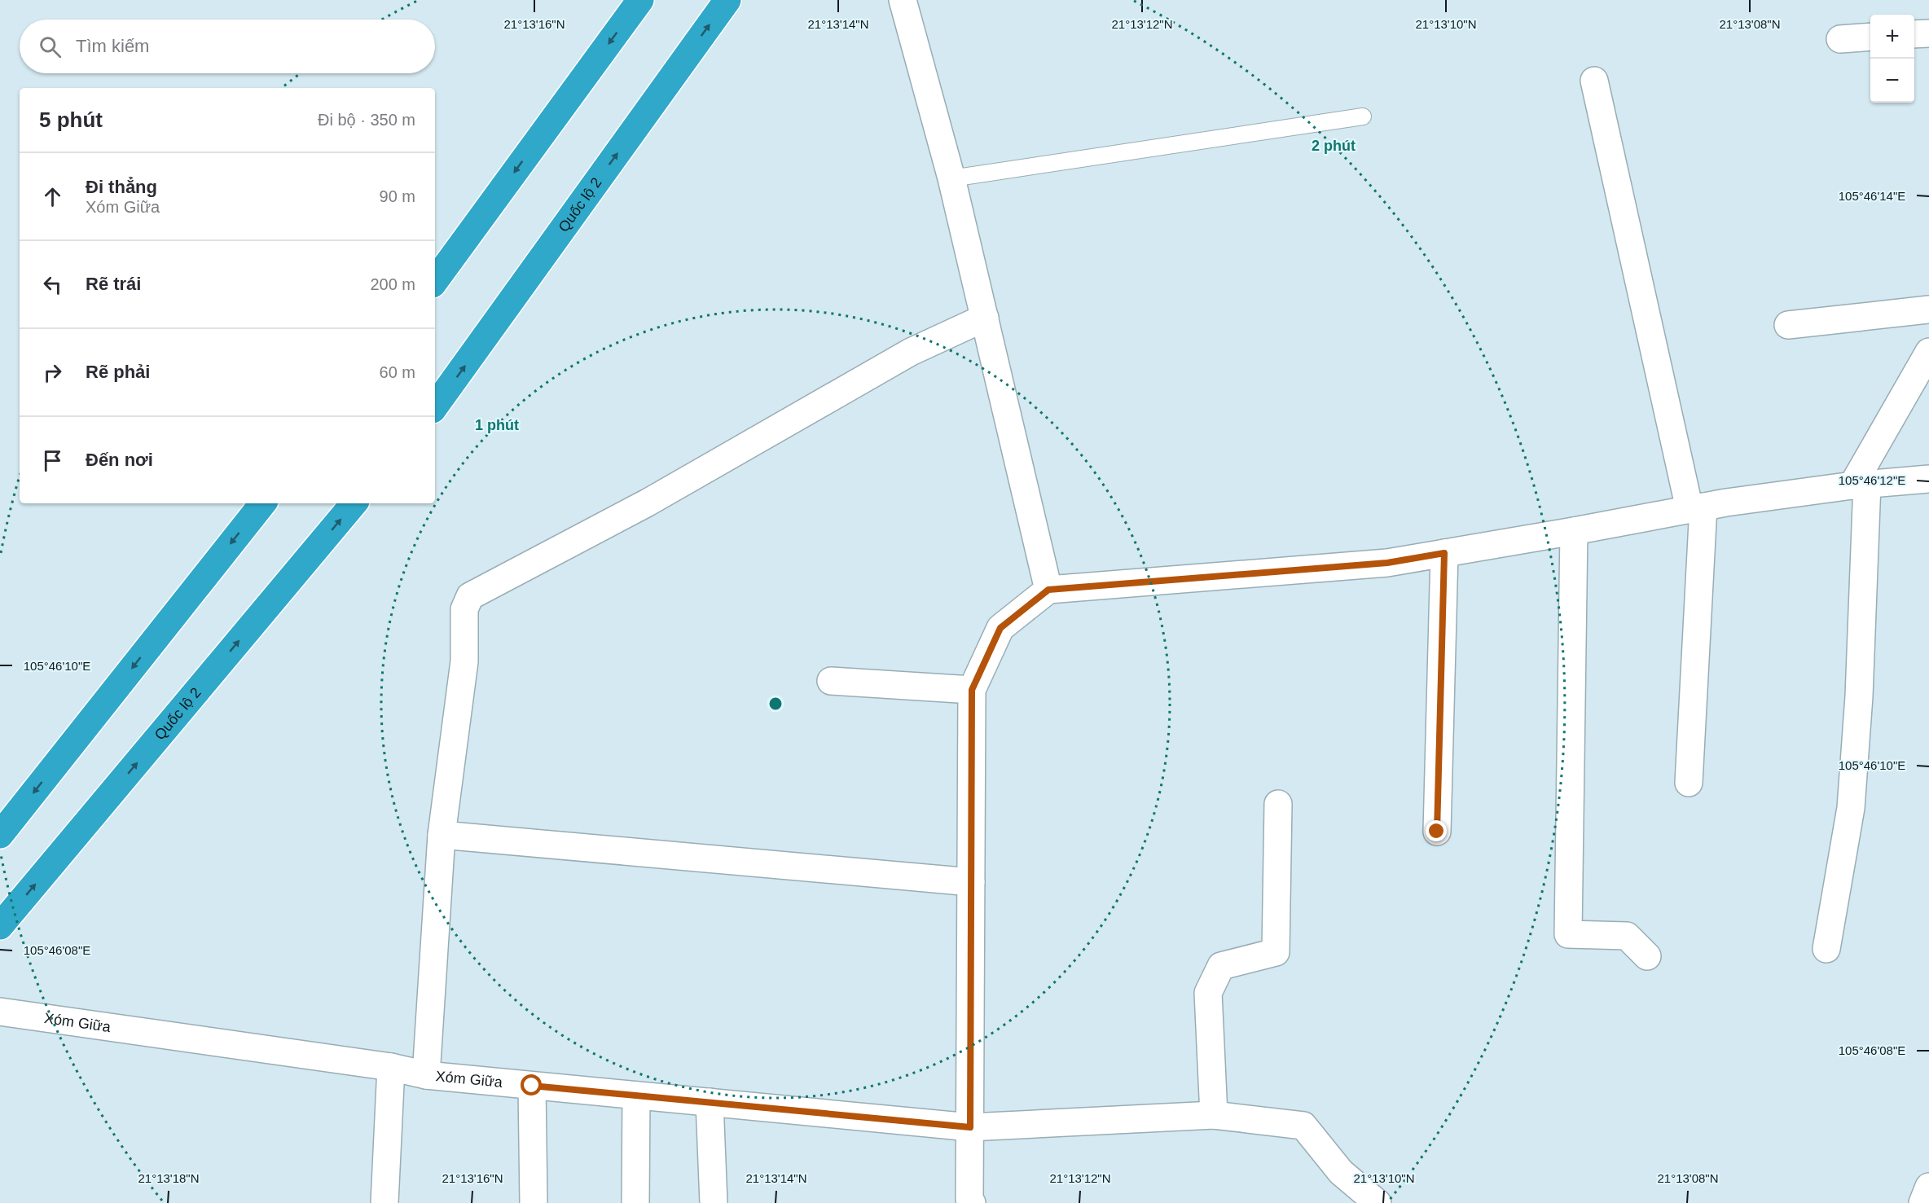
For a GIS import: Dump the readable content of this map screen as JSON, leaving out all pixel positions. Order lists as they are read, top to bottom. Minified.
{"streets":{"highway":["Quốc lộ 2"],"street":["Xóm Giữa"]},"page":{"map_buttons":["+","−"],"search":"Tìm kiếm","heading":["5 phút","Đi bộ · 350 m"],"list":[["Đi thẳng","Xóm Giữa","90 m"],["Rẽ trái","200 m"],["Rẽ phải","60 m"],"Đến nơi"]},"coordinates":["21°13'16\"N","21°13'14\"N","21°13'12\"N","21°13'10\"N","21°13'08\"N","105°46'14\"E","105°46'12\"E","105°46'10\"E","105°46'08\"E","21°13'18\"N"],"rings":["2 phút","1 phút"]}
